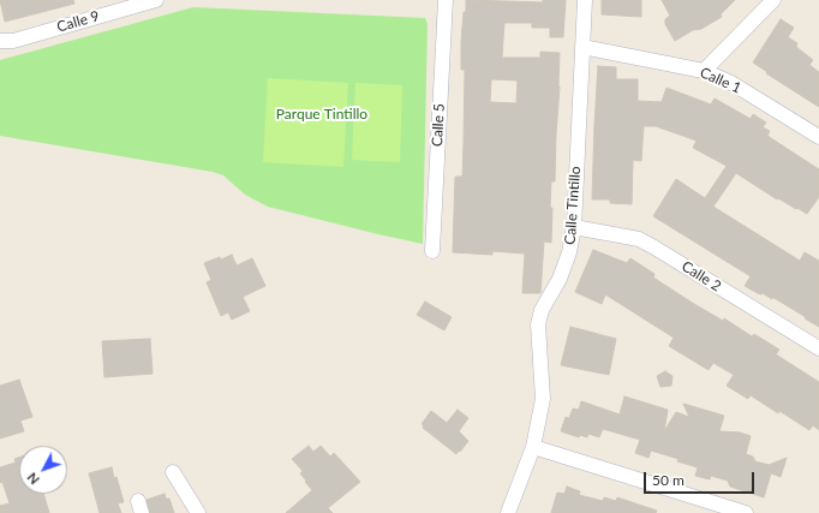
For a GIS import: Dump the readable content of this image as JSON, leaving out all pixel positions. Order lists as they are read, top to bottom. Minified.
{"streets":{"street":["Calle 9","Calle 1","Calle 5","Calle Tintillo","Calle 2"]},"crossings":[["Calle 1","Calle Tintillo"],["Calle Tintillo","Calle 2"]],"parks":["Parque Tintillo"],"scale_bar":"50 m","north":"bottom left"}
